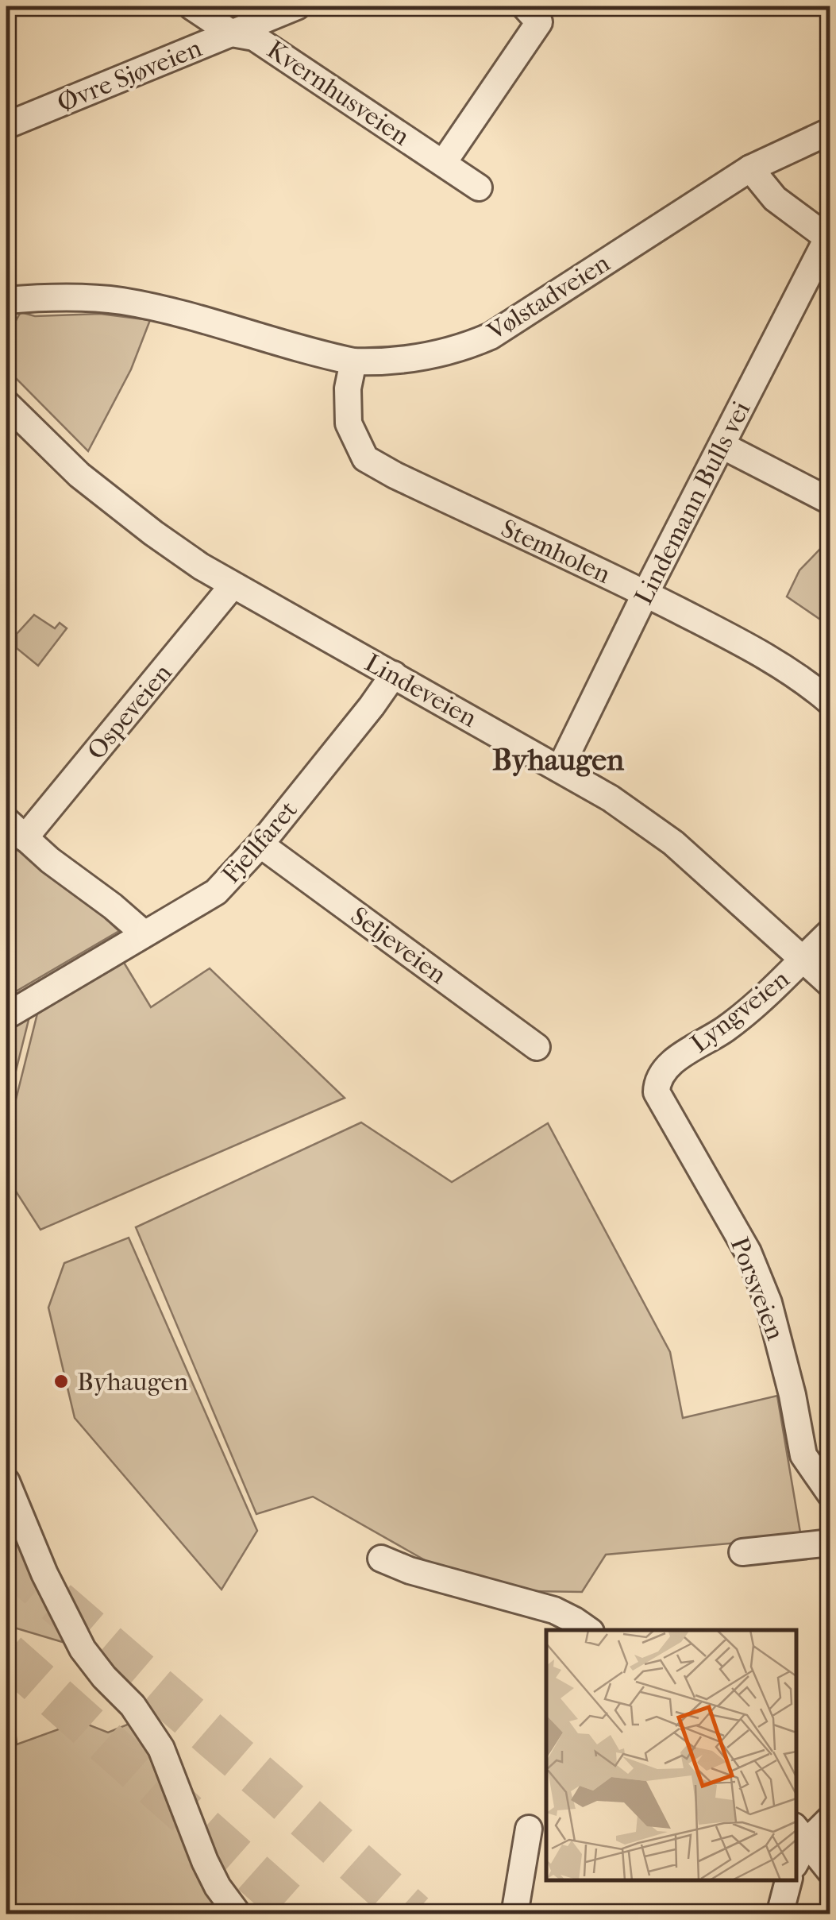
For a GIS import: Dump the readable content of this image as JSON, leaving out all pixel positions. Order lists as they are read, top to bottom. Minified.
{"streets":{"street":["Øvre Sjøveien","Kvernhusveien","Vølstadveien","Lindemann Bulls vei","Stemholen","Lindeveien","Ospeveien","Fjellfaret","Seljeveien","Lyngveien","Porsveien"]},"crossings":[["Øvre Sjøveien","Kvernhusveien"],["Vølstadveien","Stemholen"],["Lindemann Bulls vei","Stemholen"],["Lindemann Bulls vei","Lindeveien"],["Lindeveien","Ospeveien"],["Lindeveien","Fjellfaret"],["Lindeveien","Lyngveien"],["Fjellfaret","Seljeveien"],["Lyngveien","Porsveien"]],"districts":["Byhaugen"],"places":["Byhaugen"]}
